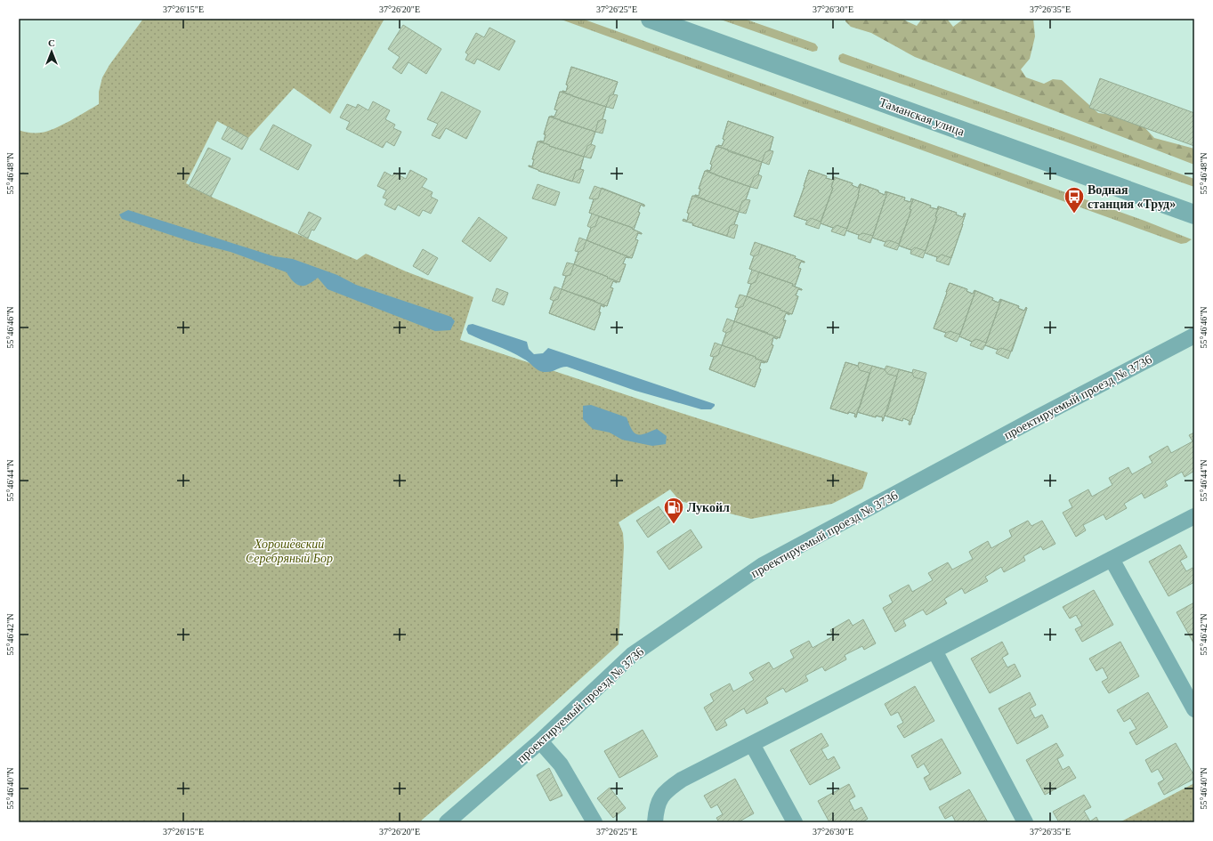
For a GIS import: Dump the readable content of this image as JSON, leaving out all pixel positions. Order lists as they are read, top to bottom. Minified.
{"streets":{"street":["Таманская улица","проектируемый проезд № 3736"]},"parks":["Хорошёвский Серебряный Бор"],"places":{"bus stop":["Водная станция «Труд»"],"fuel station":["Лукойл"]},"north":"top","coordinates":["37°26'15\"E","37°26'20\"E","37°26'25\"E","37°26'30\"E","37°26'35\"E","55°46'48\"N","55°46'46\"N","55°46'44\"N","55°46'42\"N","55°46'40\"N"]}
